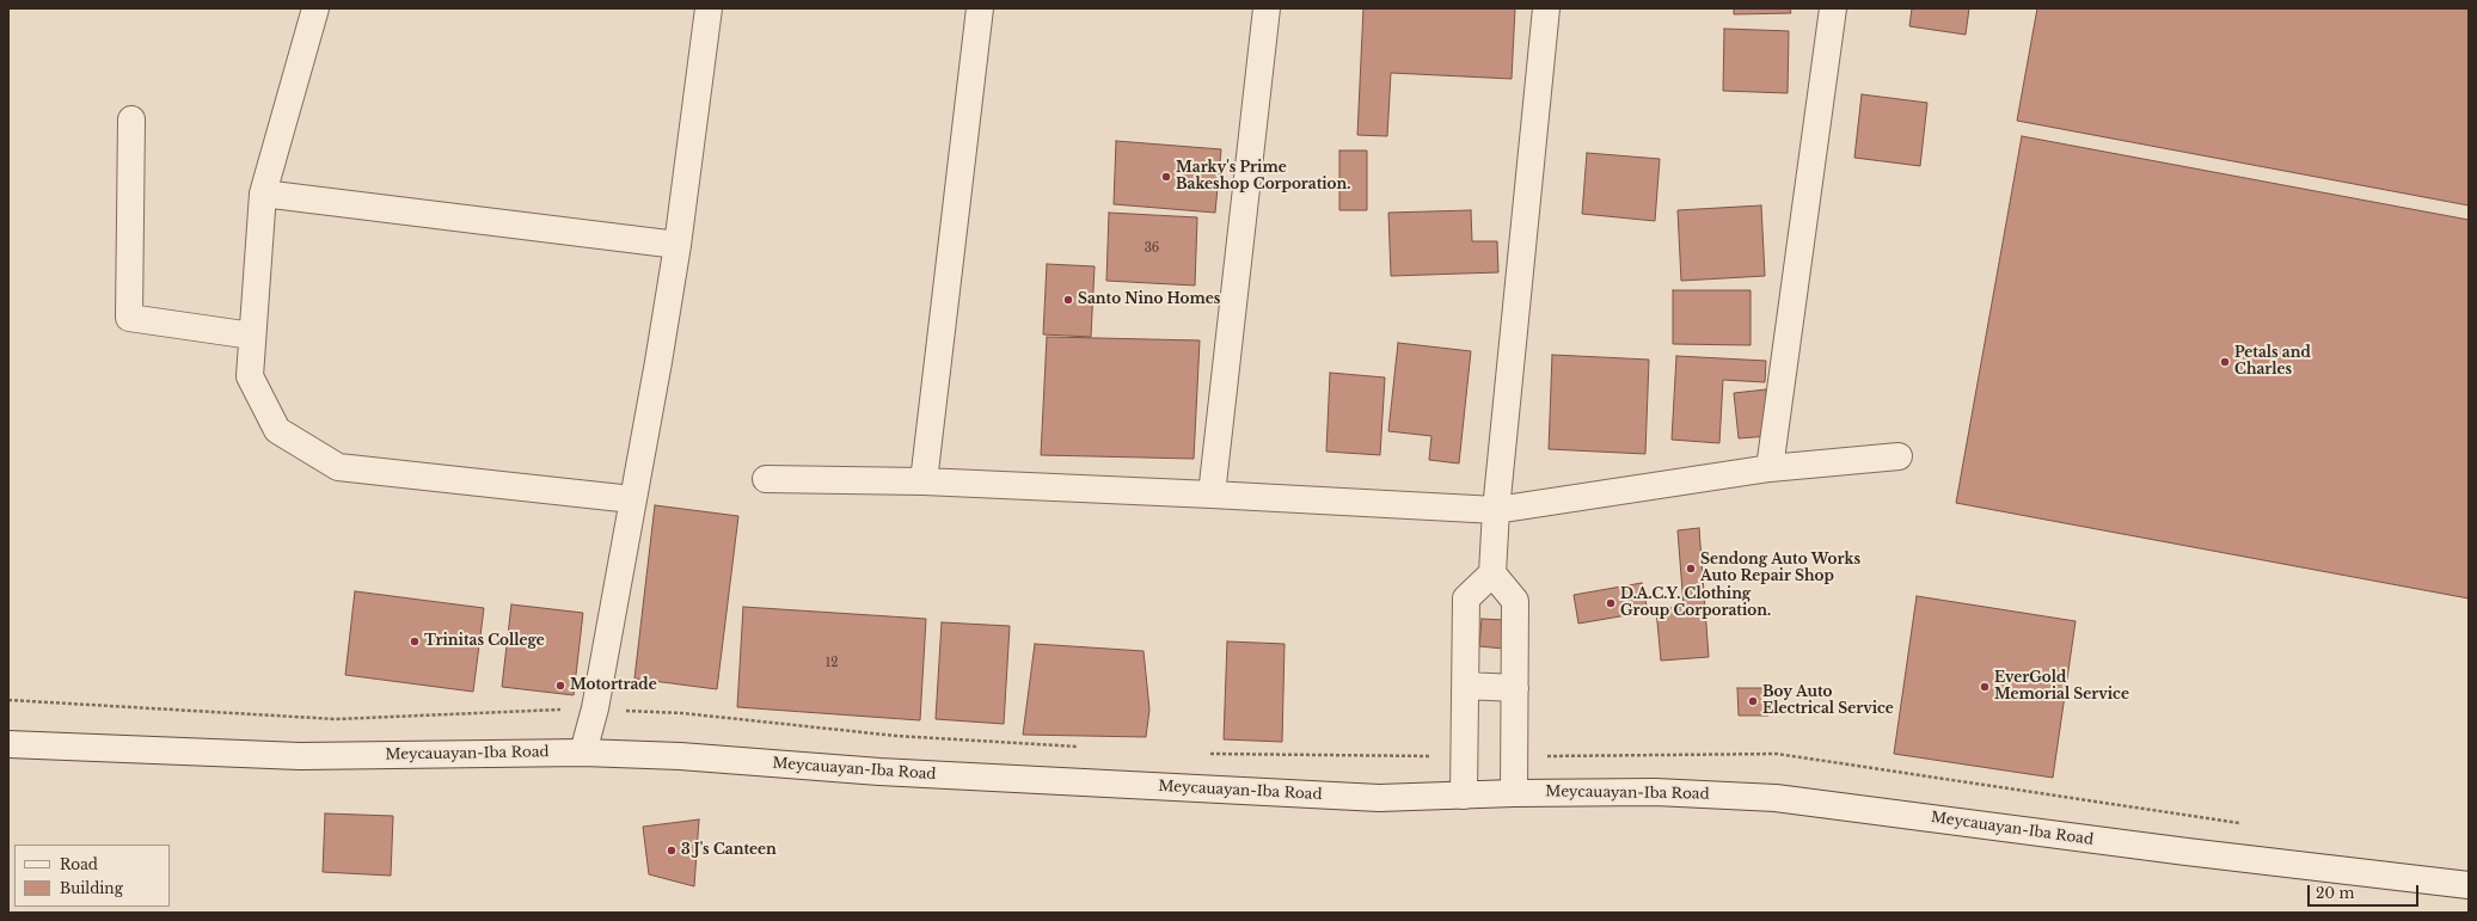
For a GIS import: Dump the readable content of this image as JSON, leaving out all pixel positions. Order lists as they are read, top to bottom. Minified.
{"streets":{"street":["Meycauayan-Iba Road"]},"places":["Marky's Prime Bakeshop Corporation.","Santo Nino Homes","Petals and Charles","Sendong Auto Works Auto Repair Shop","D.A.C.Y. Clothing Group Corporation.","Trinitas College","Motortrade","EverGold Memorial Service","Boy Auto Electrical Service","3 J's Canteen"],"house_numbers":["36","12"],"legend":["Road","Building"],"scale_bar":"20 m"}
